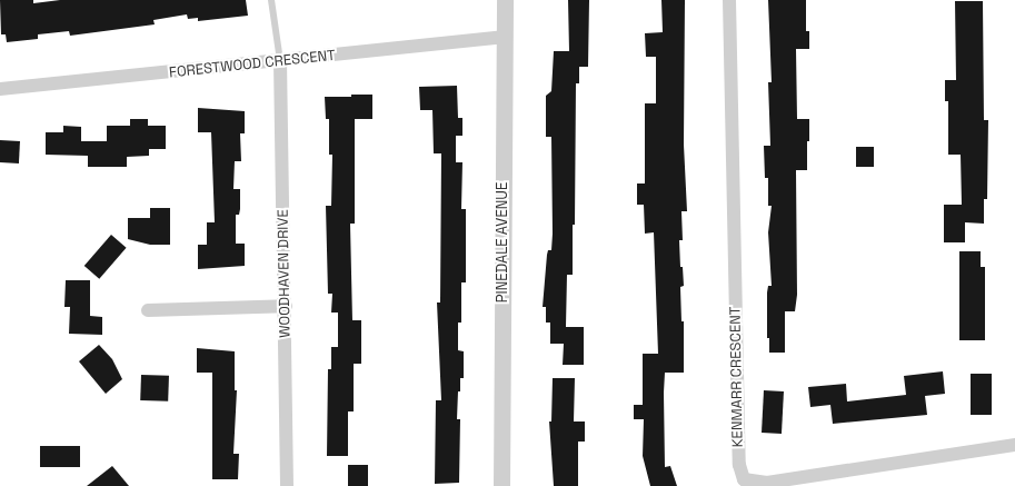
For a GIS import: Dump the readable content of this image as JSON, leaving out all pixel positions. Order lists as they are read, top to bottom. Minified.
{"streets":{"street":["FORESTWOOD CRESCENT","PINEDALE AVENUE","WOODHAVEN DRIVE","KENMARR CRESCENT"]},"crossings":[["FORESTWOOD CRESCENT","PINEDALE AVENUE"],["FORESTWOOD CRESCENT","WOODHAVEN DRIVE"]]}
